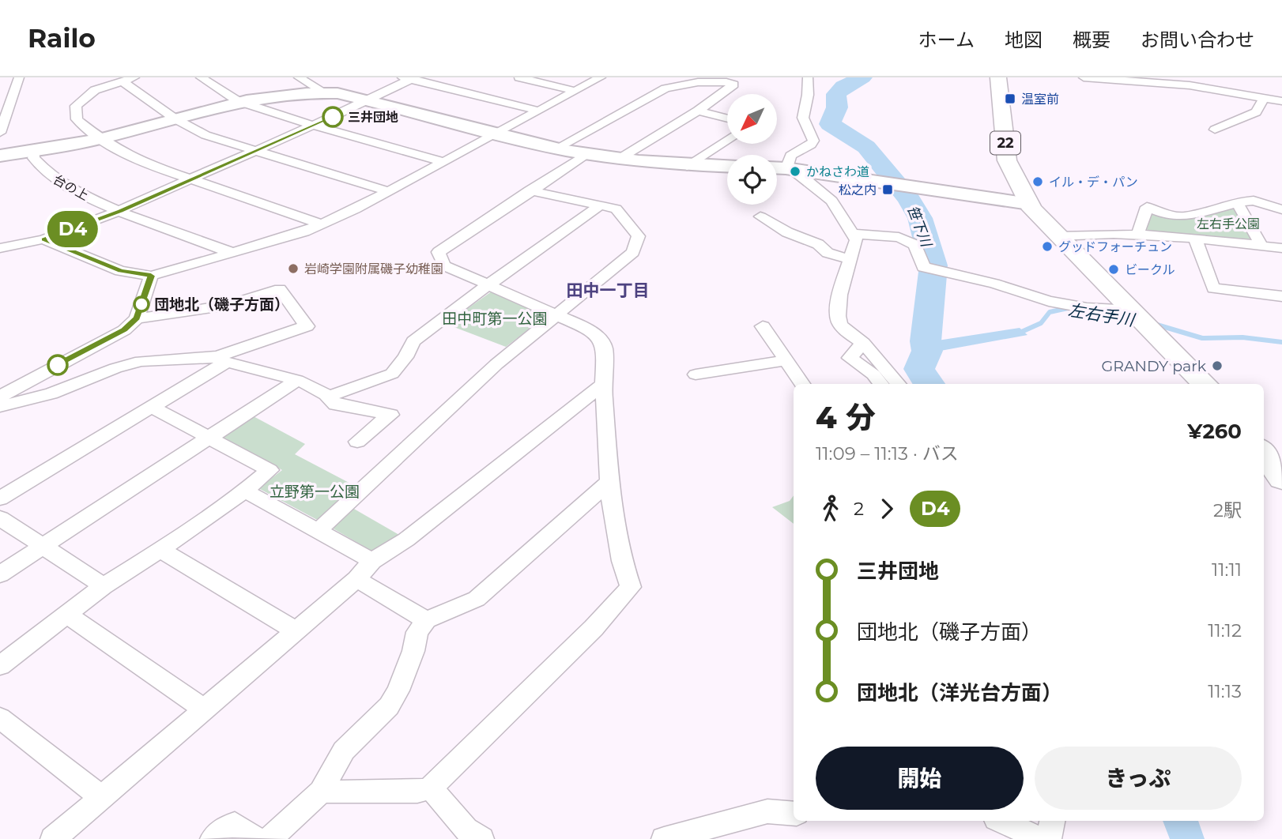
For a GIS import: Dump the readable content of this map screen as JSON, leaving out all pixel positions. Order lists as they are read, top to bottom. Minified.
{"streets":{"main road":["22"],"street":["台の上"]},"districts":["田中一丁目"],"water":["笹下川","左右手川"],"parks":["左右手公園","田中町第一公園","立野第一公園"],"places":{"transit":["温室前","松之内"],"other":["三井団地","かねさわ道","イル・デ・パン","グッドフォーチュン","岩崎学園附属磯子幼稚園","ビークル","団地北（磯子方面）","GRANDY park"]},"lines":["bus line D4"],"north":"bottom left","page":{"header":"Railo","nav":["ホーム","地図","概要","お問い合わせ"],"on_map":"D4","heading":["4 分","11:09 – 11:13 · バス","¥260"],"legs":["2","D4","2駅"],"list":[{"name":"三井団地","value":"11:11"},{"name":"団地北（磯子方面）","value":"11:12"},{"name":"団地北（洋光台方面）","value":"11:13"}],"buttons":["開始","きっぷ"]}}
